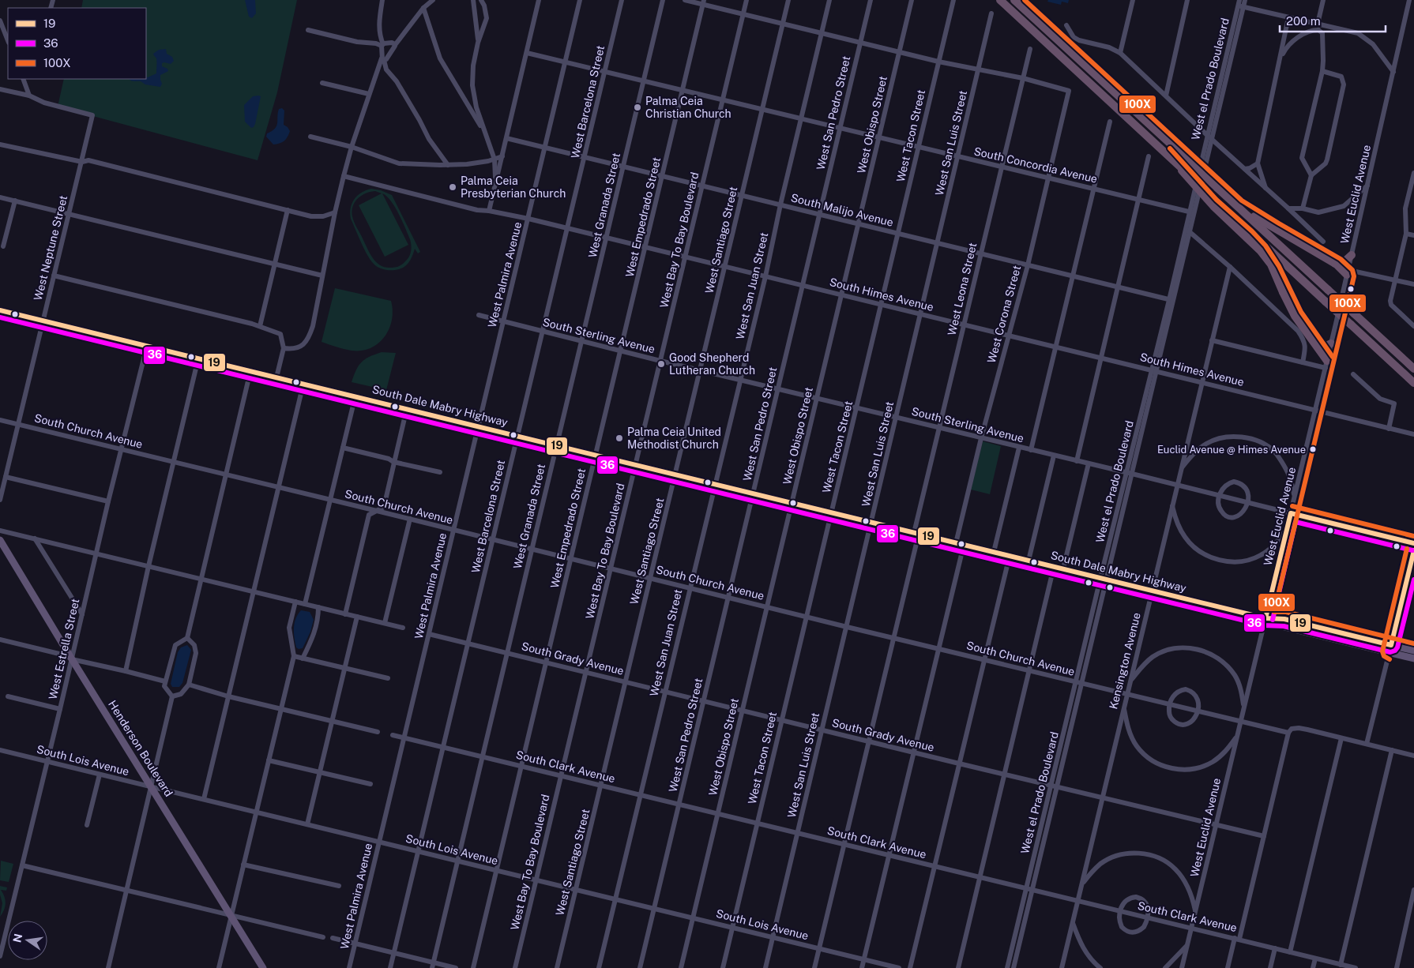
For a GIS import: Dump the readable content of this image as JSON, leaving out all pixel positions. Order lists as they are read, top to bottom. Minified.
{"streets":{"main road":["South Dale Mabry Highway","Henderson Boulevard"],"street":["West el Prado Boulevard","West Barcelona Street","West San Pedro Street","West Obispo Street","West Tacon Street","West San Luis Street","South Concordia Avenue","West Euclid Avenue","West Granada Street","South Malijo Avenue","West Empedrado Street","West Bay To Bay Boulevard","West Santiago Street","West Neptune Street","West Palmira Avenue","West San Juan Street","West Leona Street","South Himes Avenue","West Corona Street","South Sterling Avenue","South Church Avenue","West Estrella Street","South Grady Avenue","Kensington Avenue","South Lois Avenue","South Clark Avenue"]},"crossings":[["West el Prado Boulevard","South Concordia Avenue"],["West el Prado Boulevard","South Malijo Avenue"],["West el Prado Boulevard","South Himes Avenue"],["West el Prado Boulevard","South Sterling Avenue"],["West el Prado Boulevard","South Dale Mabry Highway"],["West el Prado Boulevard","South Church Avenue"],["West el Prado Boulevard","South Grady Avenue"],["West el Prado Boulevard","South Clark Avenue"],["West Barcelona Street","South Concordia Avenue"],["West Barcelona Street","South Malijo Avenue"],["West Barcelona Street","South Himes Avenue"],["West Barcelona Street","South Sterling Avenue"],["West Barcelona Street","South Dale Mabry Highway"],["West Barcelona Street","South Church Avenue"],["West Barcelona Street","South Grady Avenue"],["West Barcelona Street","South Lois Avenue"],["West Barcelona Street","South Clark Avenue"],["West San Pedro Street","South Concordia Avenue"],["West San Pedro Street","South Malijo Avenue"],["West San Pedro Street","South Himes Avenue"],["West San Pedro Street","South Sterling Avenue"],["West San Pedro Street","South Dale Mabry Highway"],["West San Pedro Street","South Church Avenue"],["West San Pedro Street","South Grady Avenue"],["West San Pedro Street","South Lois Avenue"],["West San Pedro Street","South Clark Avenue"],["West Obispo Street","South Concordia Avenue"],["West Obispo Street","South Malijo Avenue"],["West Obispo Street","South Himes Avenue"],["West Obispo Street","South Sterling Avenue"],["West Obispo Street","South Dale Mabry Highway"],["West Obispo Street","South Church Avenue"],["West Obispo Street","South Grady Avenue"],["West Obispo Street","South Lois Avenue"],["West Obispo Street","South Clark Avenue"],["West Tacon Street","South Concordia Avenue"],["West Tacon Street","South Malijo Avenue"],["West Tacon Street","South Himes Avenue"],["West Tacon Street","South Sterling Avenue"],["West Tacon Street","South Dale Mabry Highway"],["West Tacon Street","South Church Avenue"],["West Tacon Street","South Grady Avenue"],["West Tacon Street","South Lois Avenue"],["West Tacon Street","South Clark Avenue"],["West San Luis Street","South Concordia Avenue"],["West San Luis Street","South Malijo Avenue"],["West San Luis Street","South Himes Avenue"],["West San Luis Street","South Sterling Avenue"],["West San Luis Street","South Dale Mabry Highway"],["West San Luis Street","South Church Avenue"],["West San Luis Street","South Grady Avenue"],["West San Luis Street","South Lois Avenue"],["West San Luis Street","South Clark Avenue"],["South Concordia Avenue","West Granada Street"],["South Concordia Avenue","West Empedrado Street"],["South Concordia Avenue","West Bay To Bay Boulevard"],["South Concordia Avenue","West Santiago Street"],["South Concordia Avenue","West Palmira Avenue"],["South Concordia Avenue","West San Juan Street"],["South Concordia Avenue","West Leona Street"],["South Concordia Avenue","West Corona Street"],["West Euclid Avenue","South Himes Avenue"],["West Euclid Avenue","South Sterling Avenue"],["West Euclid Avenue","South Dale Mabry Highway"],["West Euclid Avenue","South Church Avenue"],["West Euclid Avenue","South Grady Avenue"],["West Euclid Avenue","South Clark Avenue"],["West Granada Street","South Malijo Avenue"],["West Granada Street","South Himes Avenue"],["West Granada Street","South Sterling Avenue"],["West Granada Street","South Dale Mabry Highway"],["West Granada Street","South Church Avenue"],["West Granada Street","South Grady Avenue"],["West Granada Street","South Lois Avenue"],["West Granada Street","South Clark Avenue"],["South Malijo Avenue","West Empedrado Street"],["South Malijo Avenue","West Bay To Bay Boulevard"],["South Malijo Avenue","West Santiago Street"],["South Malijo Avenue","West Palmira Avenue"],["South Malijo Avenue","West San Juan Street"],["South Malijo Avenue","West Leona Street"],["South Malijo Avenue","West Corona Street"],["West Empedrado Street","South Himes Avenue"],["West Empedrado Street","South Sterling Avenue"],["West Empedrado Street","South Dale Mabry Highway"],["West Empedrado Street","South Church Avenue"],["West Empedrado Street","South Grady Avenue"],["West Empedrado Street","South Lois Avenue"],["West Empedrado Street","South Clark Avenue"],["West Bay To Bay Boulevard","South Himes Avenue"],["West Bay To Bay Boulevard","South Sterling Avenue"],["West Bay To Bay Boulevard","South Dale Mabry Highway"],["West Bay To Bay Boulevard","South Church Avenue"],["West Bay To Bay Boulevard","South Grady Avenue"],["West Bay To Bay Boulevard","South Lois Avenue"],["West Bay To Bay Boulevard","South Clark Avenue"],["West Santiago Street","South Himes Avenue"],["West Santiago Street","South Sterling Avenue"],["West Santiago Street","South Dale Mabry Highway"],["West Santiago Street","South Church Avenue"],["West Santiago Street","South Grady Avenue"],["West Santiago Street","South Lois Avenue"],["West Santiago Street","South Clark Avenue"],["West Neptune Street","South Dale Mabry Highway"],["West Neptune Street","South Church Avenue"],["West Palmira Avenue","South Himes Avenue"],["West Palmira Avenue","South Sterling Avenue"],["West Palmira Avenue","South Dale Mabry Highway"],["West Palmira Avenue","South Church Avenue"],["West Palmira Avenue","South Grady Avenue"],["West Palmira Avenue","South Lois Avenue"],["West Palmira Avenue","South Clark Avenue"],["West San Juan Street","South Himes Avenue"],["West San Juan Street","South Sterling Avenue"],["West San Juan Street","South Dale Mabry Highway"],["West San Juan Street","South Church Avenue"],["West San Juan Street","South Grady Avenue"],["West San Juan Street","South Lois Avenue"],["West San Juan Street","South Clark Avenue"],["West Leona Street","South Himes Avenue"],["West Leona Street","West Corona Street"],["West Leona Street","South Sterling Avenue"],["West Leona Street","South Dale Mabry Highway"],["West Leona Street","South Church Avenue"],["West Leona Street","South Grady Avenue"],["West Leona Street","South Lois Avenue"],["West Leona Street","South Clark Avenue"],["South Himes Avenue","West Corona Street"],["South Himes Avenue","Kensington Avenue"],["West Corona Street","South Sterling Avenue"],["West Corona Street","South Dale Mabry Highway"],["South Sterling Avenue","Kensington Avenue"],["South Dale Mabry Highway","West Estrella Street"],["South Dale Mabry Highway","Kensington Avenue"],["South Church Avenue","West Estrella Street"],["South Church Avenue","Kensington Avenue"],["West Estrella Street","Henderson Boulevard"],["West Estrella Street","South Lois Avenue"],["South Grady Avenue","Kensington Avenue"],["Kensington Avenue","South Clark Avenue"],["Henderson Boulevard","South Lois Avenue"]],"places":["Palma Ceia Christian Church","Palma Ceia Presbyterian Church","Good Shepherd Lutheran Church","Palma Ceia United Methodist Church","Euclid Avenue @ Himes Avenue"],"lines":["transit line 100X","transit line 19","transit line 36"],"legend":["19","36","100X"],"scale_bar":"200 m","north":"left"}
